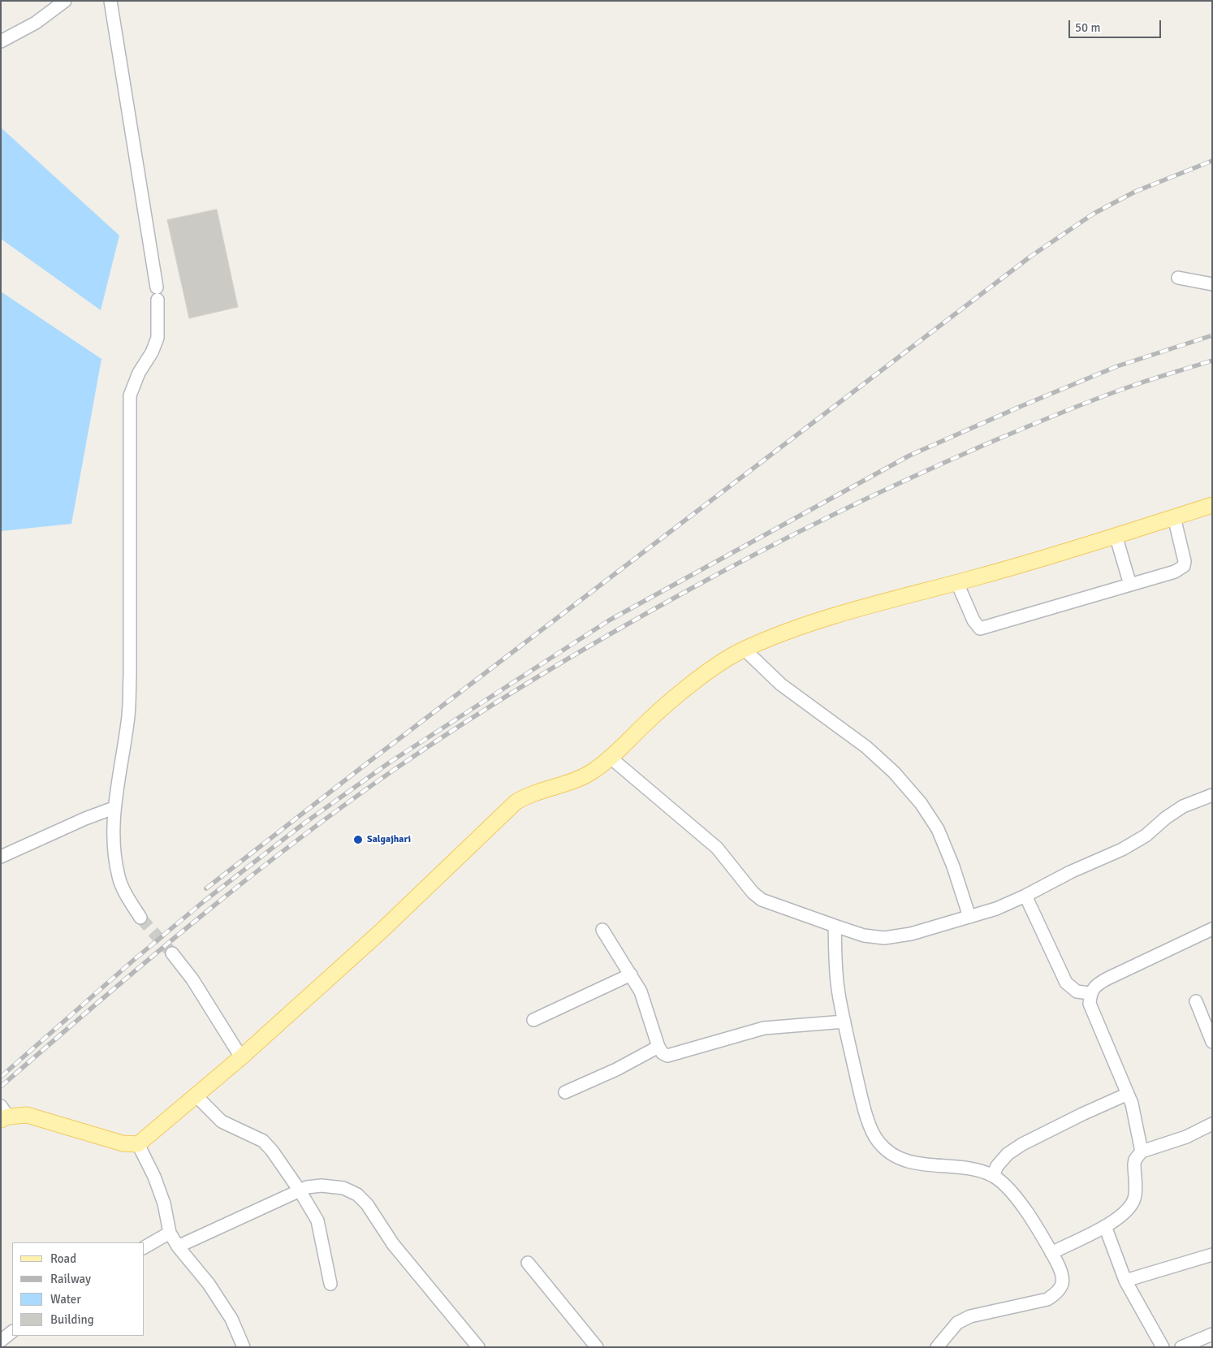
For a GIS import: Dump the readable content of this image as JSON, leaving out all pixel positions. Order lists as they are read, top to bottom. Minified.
{"places":["Salgajhari"],"legend":["Road","Railway","Water","Building"],"scale_bar":"50 m"}
